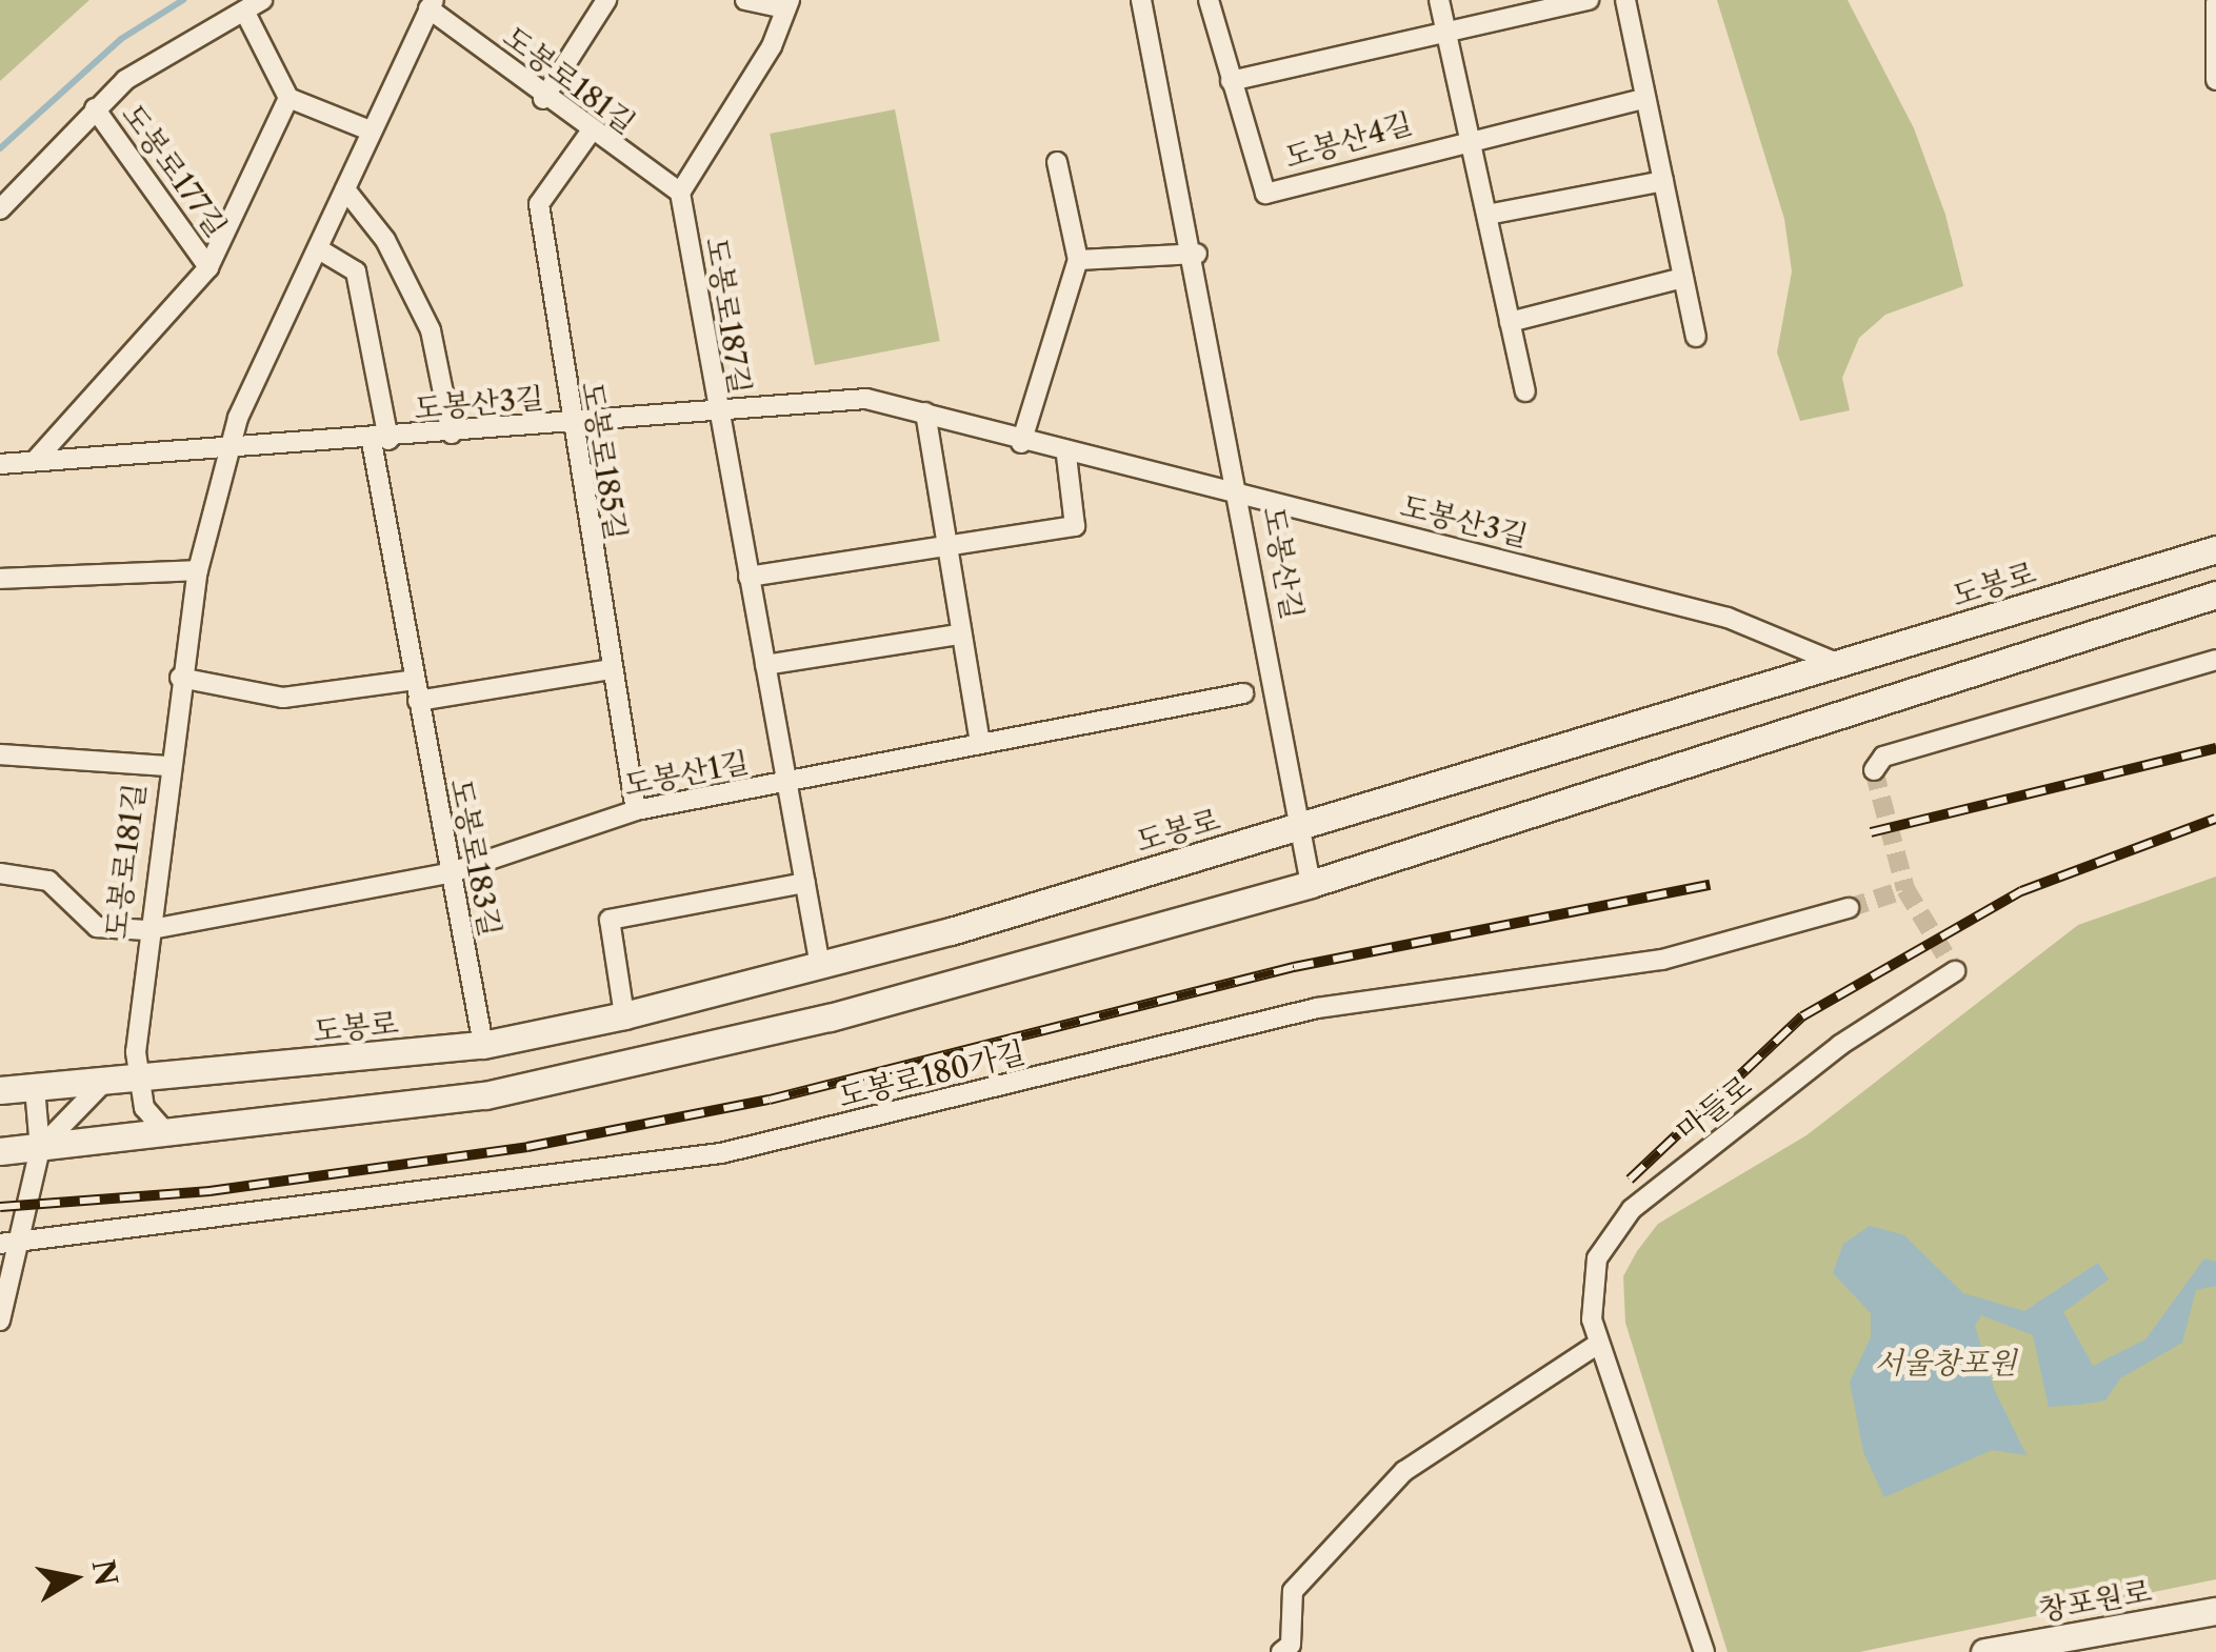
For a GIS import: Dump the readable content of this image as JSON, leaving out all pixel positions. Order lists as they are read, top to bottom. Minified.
{"streets":{"main road":["도봉로","창포원로"],"street":["도봉로181길","도봉산4길","도봉로177길","도봉로187길","도봉산3길","도봉로185길","도봉산길","도봉산1길","도봉로183길","도봉로180가길","마들로"]},"crossings":[["도봉로181길","도봉로187길"],["도봉로181길","도봉산3길"],["도봉로181길","도봉로185길"],["도봉로181길","도봉산1길"],["도봉로187길","도봉산3길"],["도봉로187길","도봉로"],["도봉로187길","도봉산1길"],["도봉산3길","도봉로185길"],["도봉산3길","도봉산길"],["도봉산3길","도봉로"],["도봉산3길","도봉로183길"],["도봉로185길","도봉산1길"],["도봉산길","도봉로"],["도봉로","도봉로183길"],["도봉산1길","도봉로183길"]],"parks":["서울창포원"],"north":"right"}
